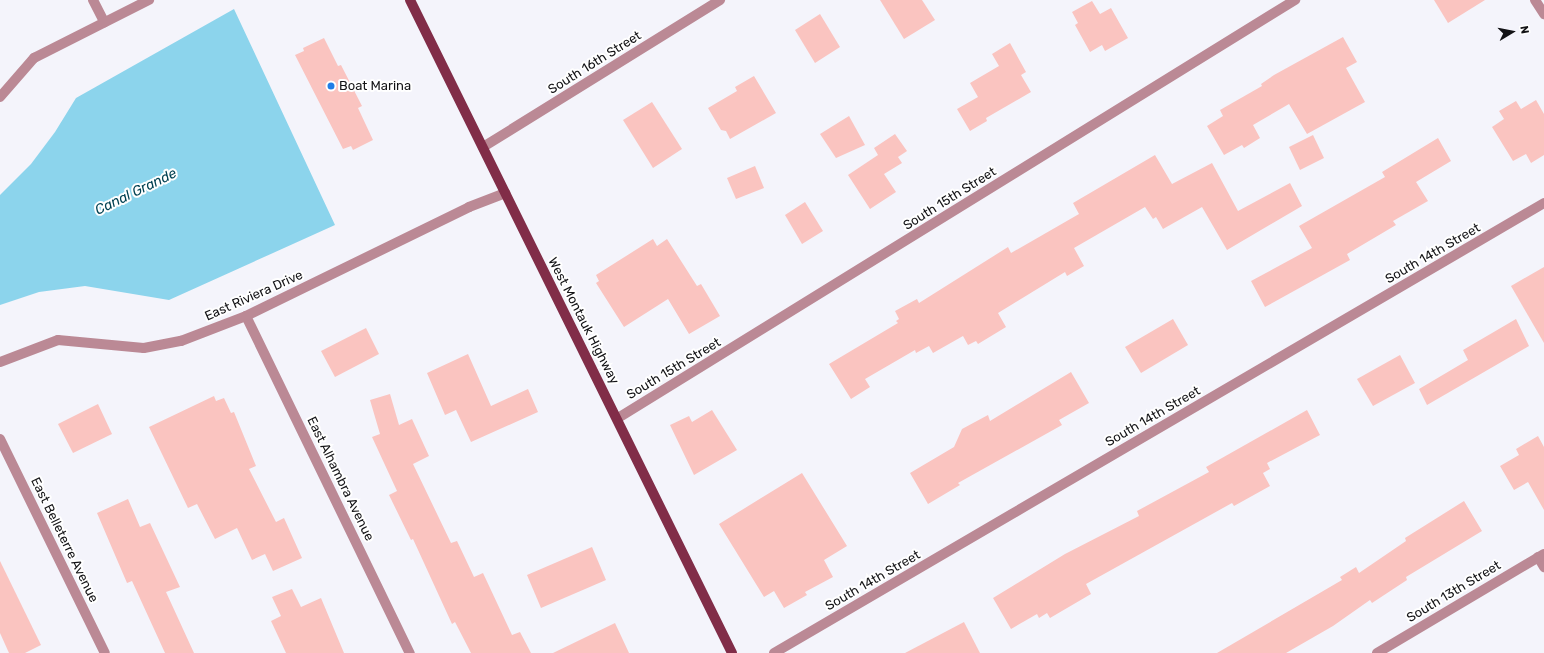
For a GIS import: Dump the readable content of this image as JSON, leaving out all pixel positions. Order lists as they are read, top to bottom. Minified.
{"streets":{"main road":["West Montauk Highway"],"street":["South 16th Street","South 15th Street","South 14th Street","East Riviera Drive","East Alhambra Avenue","East Belleterre Avenue","South 13th Street"]},"crossings":[["South 16th Street","West Montauk Highway"],["South 15th Street","West Montauk Highway"],["East Riviera Drive","West Montauk Highway"],["East Riviera Drive","East Alhambra Avenue"]],"water":["Canal Grande"],"places":["Boat Marina"],"north":"right"}
